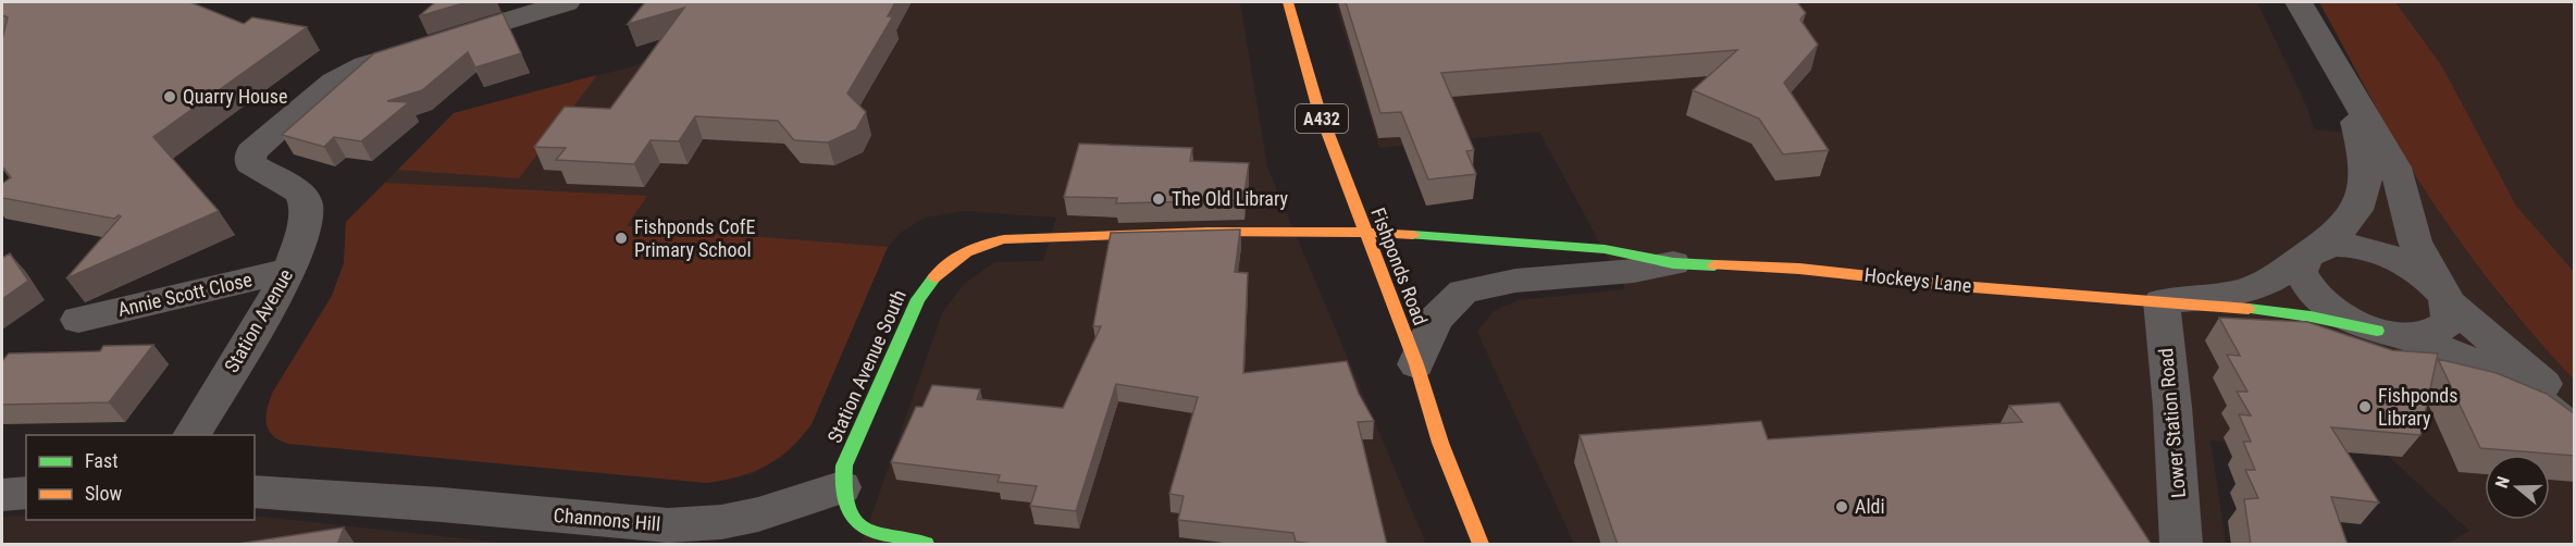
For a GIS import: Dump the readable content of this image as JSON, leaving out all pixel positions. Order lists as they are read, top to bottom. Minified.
{"streets":{"street":["A432","Fishponds Road","Hockeys Lane","Annie Scott Close","Station Avenue","Station Avenue South","Lower Station Road","Channons Hill"]},"crossings":[["Fishponds Road","Hockeys Lane"],["Fishponds Road","Station Avenue South"],["Hockeys Lane","Station Avenue South"],["Hockeys Lane","Lower Station Road"],["Annie Scott Close","Station Avenue"],["Station Avenue South","Channons Hill"]],"places":["Quarry House","The Old Library","Fishponds CofE Primary School","Fishponds Library","Aldi"],"legend":["Fast","Slow"],"north":"left"}
